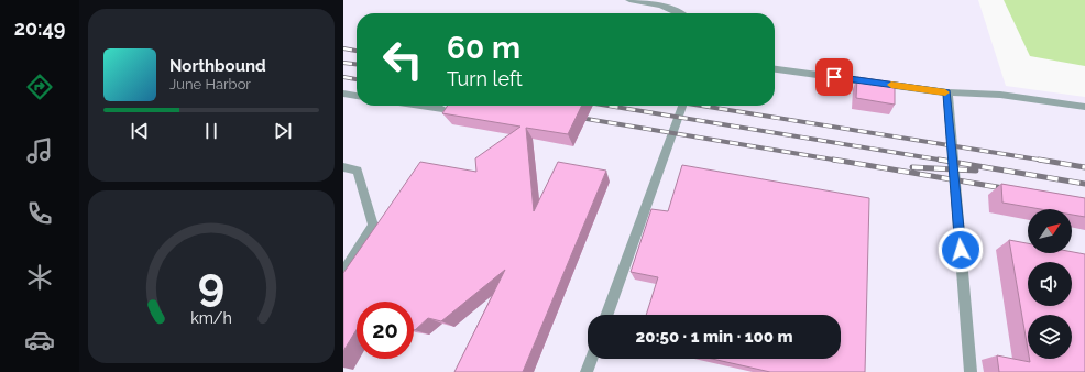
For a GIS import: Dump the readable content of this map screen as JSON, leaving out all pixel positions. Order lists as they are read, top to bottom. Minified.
{"north":"top right","page":{"tabs":"20:49","turn":["60 m","Turn left"],"song":["Northbound","June Harbor"],"limit":"20","trip":"20:50 · 1 min · 100 m","gauge":["9","km/h"]}}
